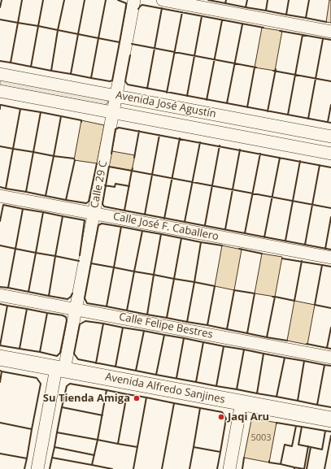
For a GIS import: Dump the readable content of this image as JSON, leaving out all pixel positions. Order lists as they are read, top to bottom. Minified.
{"streets":{"street":["Avenida José Agustín","Calle 29 C","Calle José F. Caballero","Calle Felipe Bestres","Avenida Alfredo Sanjines"]},"crossings":[["Avenida José Agustín","Calle 29 C"],["Calle 29 C","Calle José F. Caballero"],["Calle 29 C","Calle Felipe Bestres"],["Calle 29 C","Avenida Alfredo Sanjines"]],"places":["Su Tienda Amiga","Jaqi Aru"],"house_numbers":["5003"]}
